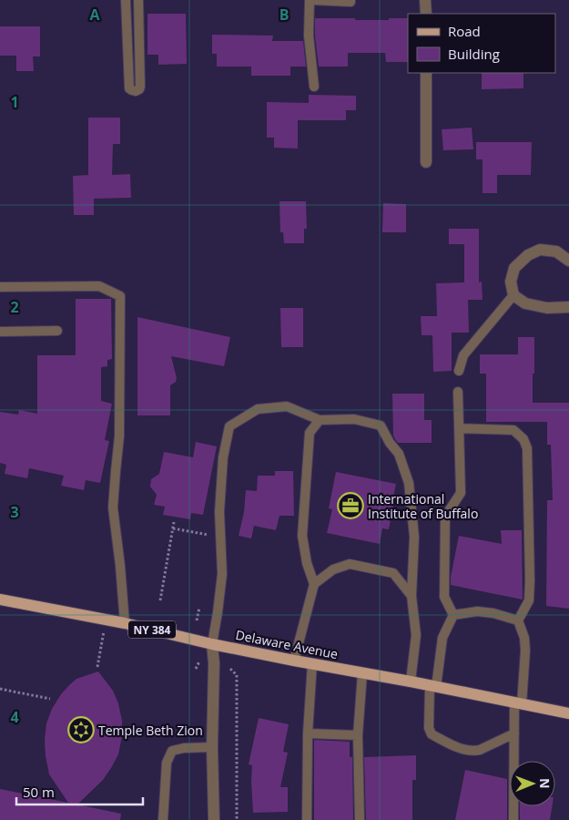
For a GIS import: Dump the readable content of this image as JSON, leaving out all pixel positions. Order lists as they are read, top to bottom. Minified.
{"streets":{"main road":["NY 384","Delaware Avenue"]},"places":{"office":["International Institute of Buffalo"],"synagogue":["Temple Beth Zion"]},"legend":["Road","Building"],"scale_bar":"50 m","north":"right","grid":{"columns":["A","B"],"rows":["1","2","3","4"]}}
